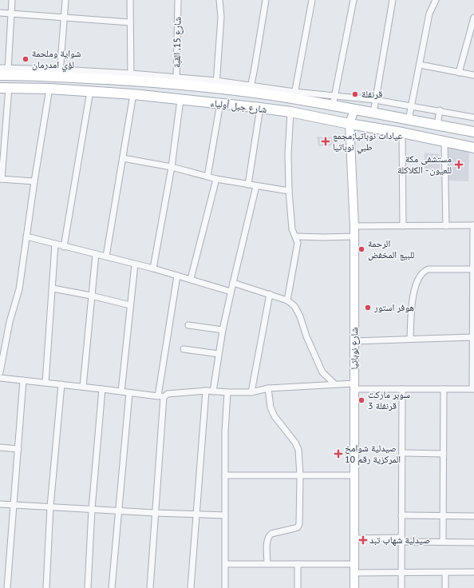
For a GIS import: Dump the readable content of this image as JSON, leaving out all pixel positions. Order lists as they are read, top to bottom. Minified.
{"streets":{"main road":["شارع جبل أولياء"],"street":["شارع 15، القبة","شارع نوباتيا"]},"crossings":[["شارع 15، القبة","شارع جبل أولياء"],["شارع جبل أولياء","شارع نوباتيا"]],"places":{"other":["شواية وملحمة لؤي امدرمان","قرنفلة","الرحمة للبيع المخفض","هوفر استور","سوبر ماركت قرنفلة 3"],"health":["عيادات نوباتيا;مجمع طبي نوباتيا","مستشفى مكة للعيون - الكلاكلة","صيدلية شوامخ المركزية رقم 10","صيدلية شهاب تبد"]}}
